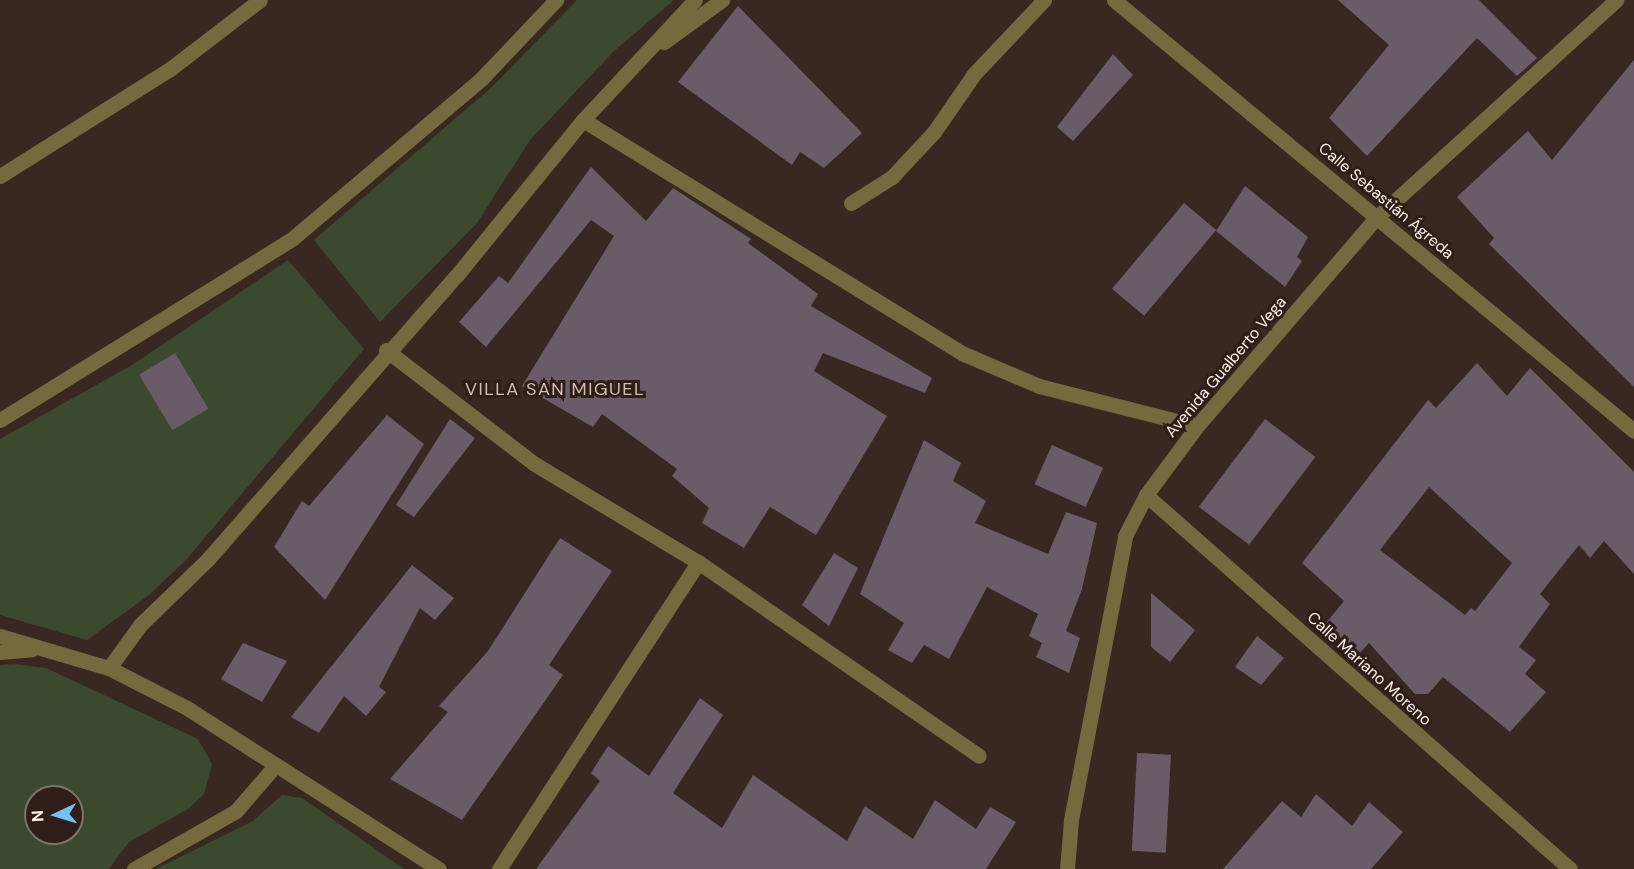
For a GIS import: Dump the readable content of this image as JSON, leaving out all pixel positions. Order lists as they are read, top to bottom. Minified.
{"streets":{"street":["Calle Sebastián Ágreda","Avenida Gualberto Vega","Calle Mariano Moreno"]},"crossings":[["Calle Sebastián Ágreda","Avenida Gualberto Vega"],["Avenida Gualberto Vega","Calle Mariano Moreno"]],"districts":["VILLA SAN MIGUEL"],"north":"left"}
